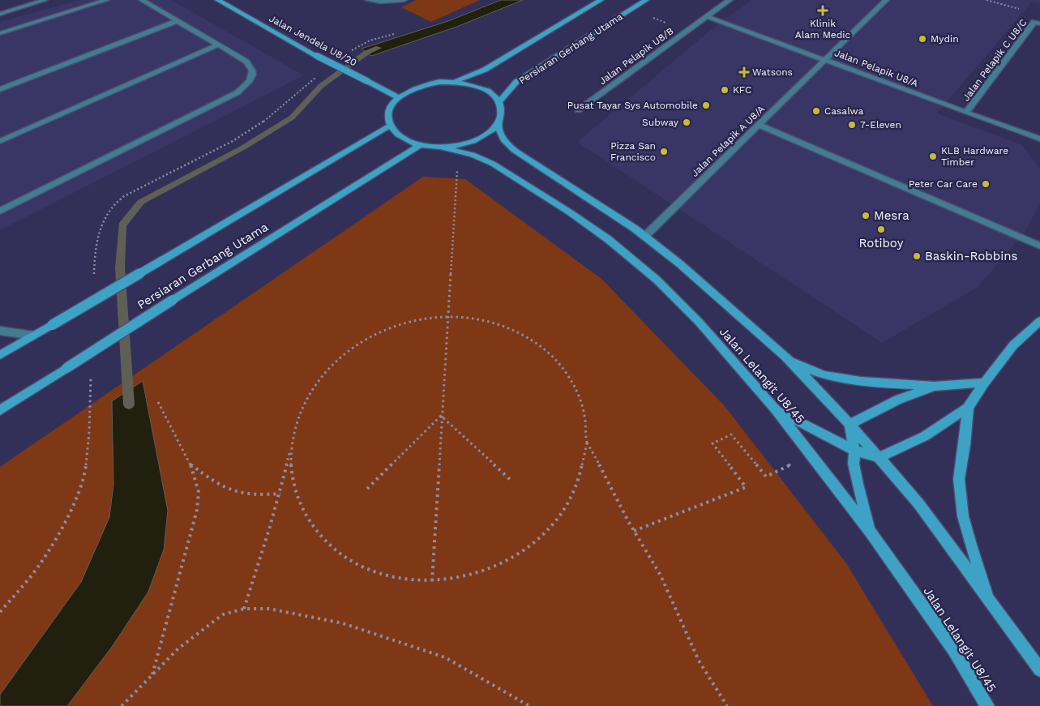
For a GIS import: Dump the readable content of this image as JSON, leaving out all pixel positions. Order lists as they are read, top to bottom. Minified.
{"streets":{"street":["Jalan Jendela U8/20","Persiaran Gerbang Utama","Jalan Pelapik U8/B","Jalan Pelapik C U8/C","Jalan Pelapik U8/A","Jalan Pelapik A U8/A","Jalan Lelangit U8/45"]},"crossings":[["Jalan Jendela U8/20","Persiaran Gerbang Utama"],["Jalan Jendela U8/20","Jalan Lelangit U8/45"],["Persiaran Gerbang Utama","Jalan Lelangit U8/45"],["Jalan Pelapik U8/B","Jalan Pelapik U8/A"],["Jalan Pelapik C U8/C","Jalan Pelapik U8/A"],["Jalan Pelapik U8/A","Jalan Pelapik A U8/A"],["Jalan Pelapik A U8/A","Jalan Lelangit U8/45"]],"places":{"health":["Klinik Alam Medic","Watsons"],"other":["Mydin","KFC","Pusat Tayar Sys Automobile","Casalwa","Subway","7-Eleven","Pizza San Francisco","KLB Hardware Timber","Peter Car Care","Mesra","Rotiboy","Baskin-Robbins"]}}
